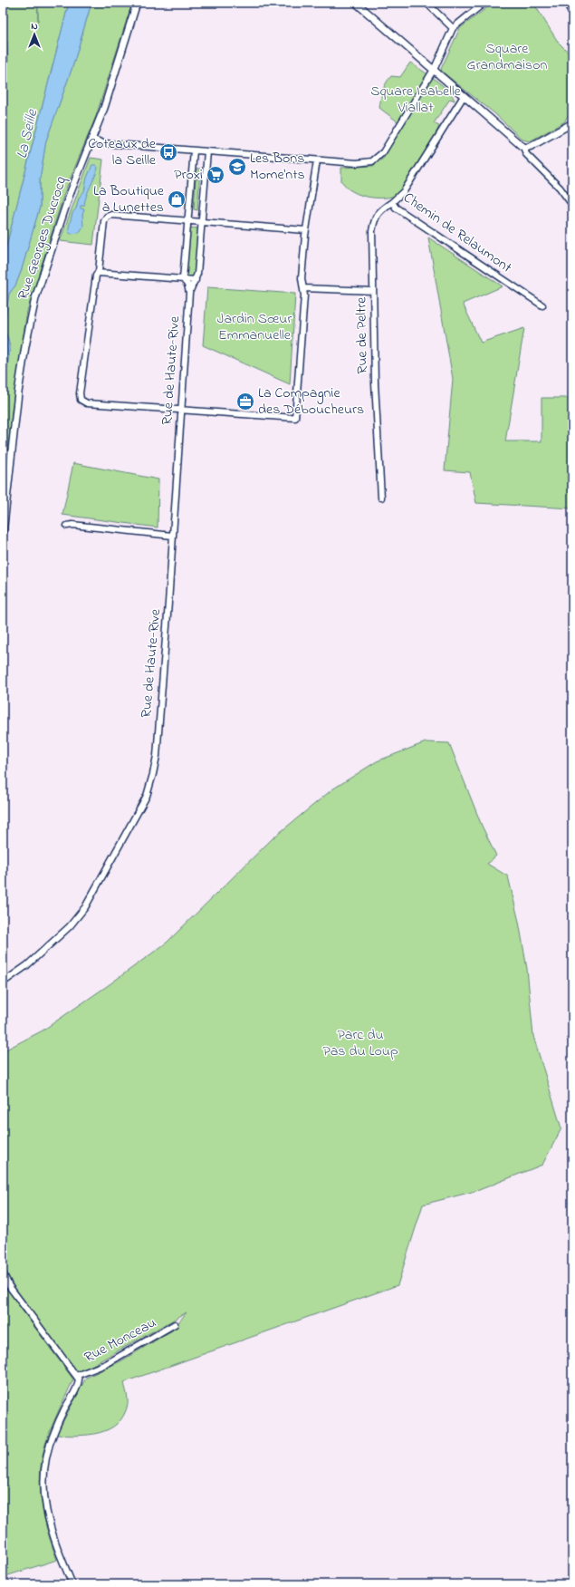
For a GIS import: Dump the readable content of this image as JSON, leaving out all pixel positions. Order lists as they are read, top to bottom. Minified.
{"streets":{"street":["Chemin de Relaumont","Rue Georges Ducrocq","Rue de Peltre","Rue de Haute-Rive","Rue Monceau"]},"crossings":[["Chemin de Relaumont","Rue de Peltre"]],"water":["La Seille"],"parks":["Square Grandmaison","Square Isabelle Viallat","Jardin Sœur Emmanuelle","Parc du Pas du Loup"],"places":{"bus stop":["Coteaux de la Seille"],"school or university":["Les Bons Mome'nts"],"supermarket":["Proxi"],"shop":["La Boutique à Lunettes"],"office":["La Compagnie des Déboucheurs"]},"north":"top"}
